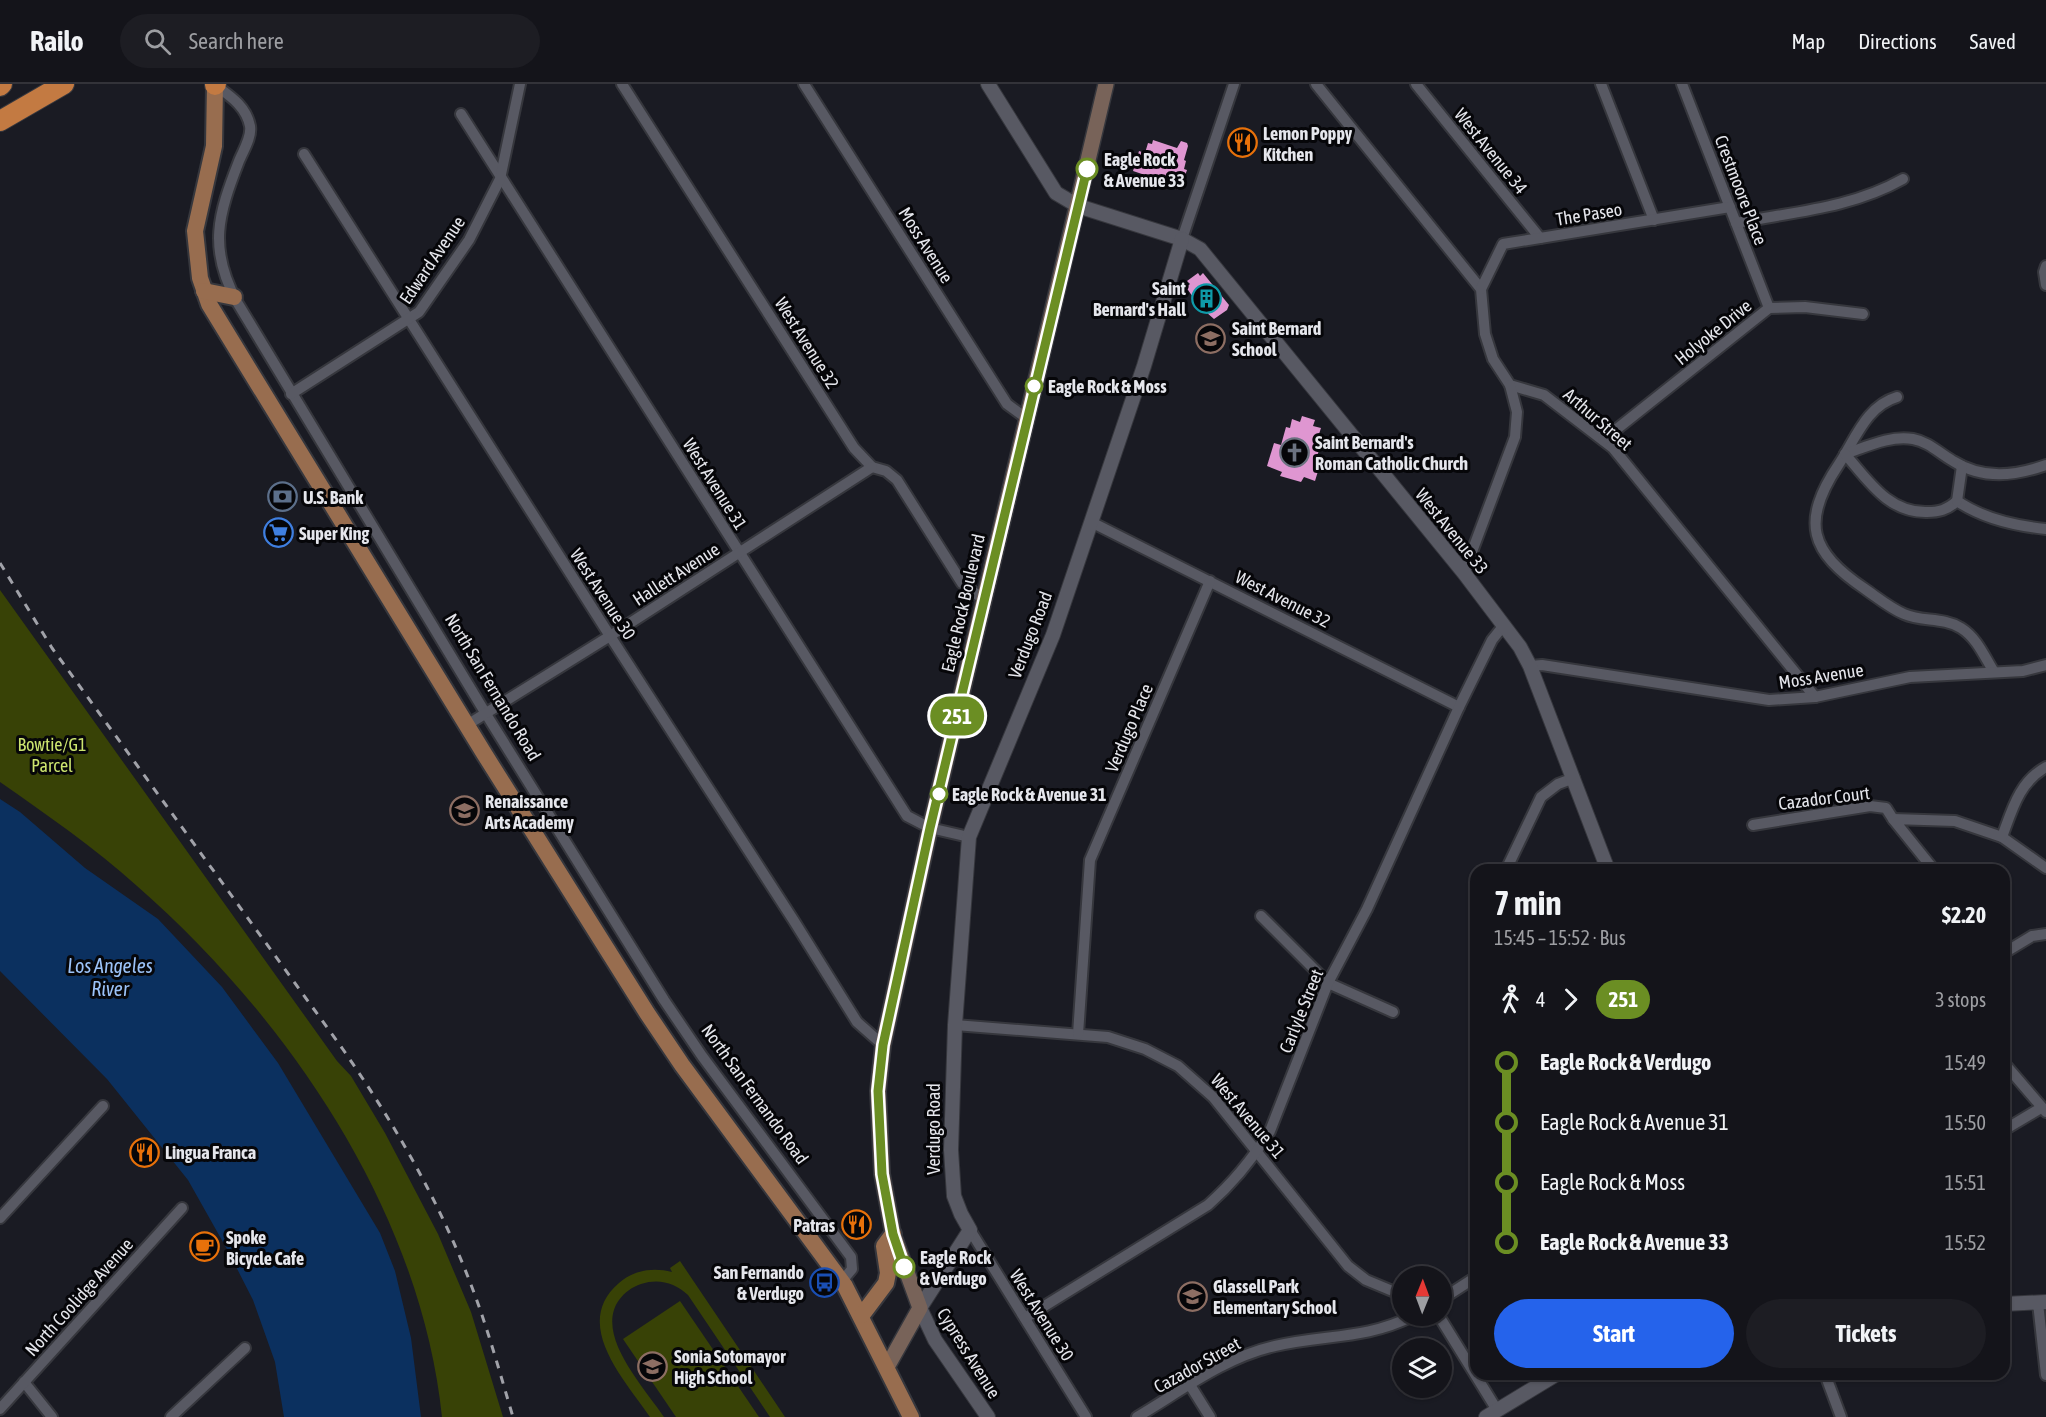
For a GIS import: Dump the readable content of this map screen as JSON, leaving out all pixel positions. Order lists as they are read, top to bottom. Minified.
{"streets":{"main road":["Eagle Rock Boulevard","North San Fernando Road"],"street":["West Avenue 34","Crestmoore Place","The Paseo","Moss Avenue","Edward Avenue","Holyoke Drive","West Avenue 32","Arthur Street","West Avenue 31","West Avenue 33","Hallett Avenue","West Avenue 30","Verdugo Road","Verdugo Place","Cazador Court","Carlyle Street","North Coolidge Avenue","Cypress Avenue","Cazador Street"]},"crossings":[["West Avenue 34","The Paseo"],["Crestmoore Place","The Paseo"],["Crestmoore Place","Holyoke Drive"],["Moss Avenue","Arthur Street"],["Moss Avenue","West Avenue 33"],["Moss Avenue","Eagle Rock Boulevard"],["Edward Avenue","West Avenue 31"],["Edward Avenue","West Avenue 30"],["Edward Avenue","North San Fernando Road"],["Holyoke Drive","Arthur Street"],["West Avenue 32","Hallett Avenue"],["West Avenue 32","Eagle Rock Boulevard"],["West Avenue 32","Verdugo Road"],["West Avenue 32","Verdugo Place"],["West Avenue 32","Carlyle Street"],["West Avenue 31","Hallett Avenue"],["West Avenue 31","Eagle Rock Boulevard"],["West Avenue 31","Verdugo Road"],["West Avenue 31","Verdugo Place"],["West Avenue 31","Carlyle Street"],["West Avenue 33","Eagle Rock Boulevard"],["West Avenue 33","Verdugo Road"],["West Avenue 33","Carlyle Street"],["Hallett Avenue","West Avenue 30"],["Hallett Avenue","North San Fernando Road"],["West Avenue 30","Eagle Rock Boulevard"],["West Avenue 30","Verdugo Road"],["West Avenue 30","Carlyle Street"],["Eagle Rock Boulevard","Cypress Avenue"]],"water":["Los Angeles River"],"parks":["Bowtie/G1 Parcel"],"places":{"restaurant":["Lemon Poppy Kitchen","Lingua Franca","Patras"],"other":["Eagle Rock & Avenue 33","Eagle Rock & Moss","Eagle Rock & Avenue 31","Eagle Rock & Verdugo"],"building":["Saint Bernard's Hall"],"school or university":["Saint Bernard School","Renaissance Arts Academy","Glassell Park Elementary School","Sonia Sotomayor High School"],"church":["Saint Bernard's Roman Catholic Church"],"bank":["U.S. Bank"],"supermarket":["Super King"],"cafe":["Spoke Bicycle Cafe"],"bus stop":["San Fernando & Verdugo"]},"lines":["bus line 251"],"north":"top","page":{"header":"Railo","search":"Search here","nav":["Map","Directions","Saved"],"on_map":"251","heading":["7 min","15:45 – 15:52 · Bus","$2.20"],"legs":["4","251","3 stops"],"list":[{"name":"Eagle Rock & Verdugo","value":"15:49"},{"name":"Eagle Rock & Avenue 31","value":"15:50"},{"name":"Eagle Rock & Moss","value":"15:51"},{"name":"Eagle Rock & Avenue 33","value":"15:52"}],"buttons":["Start","Tickets"]}}
